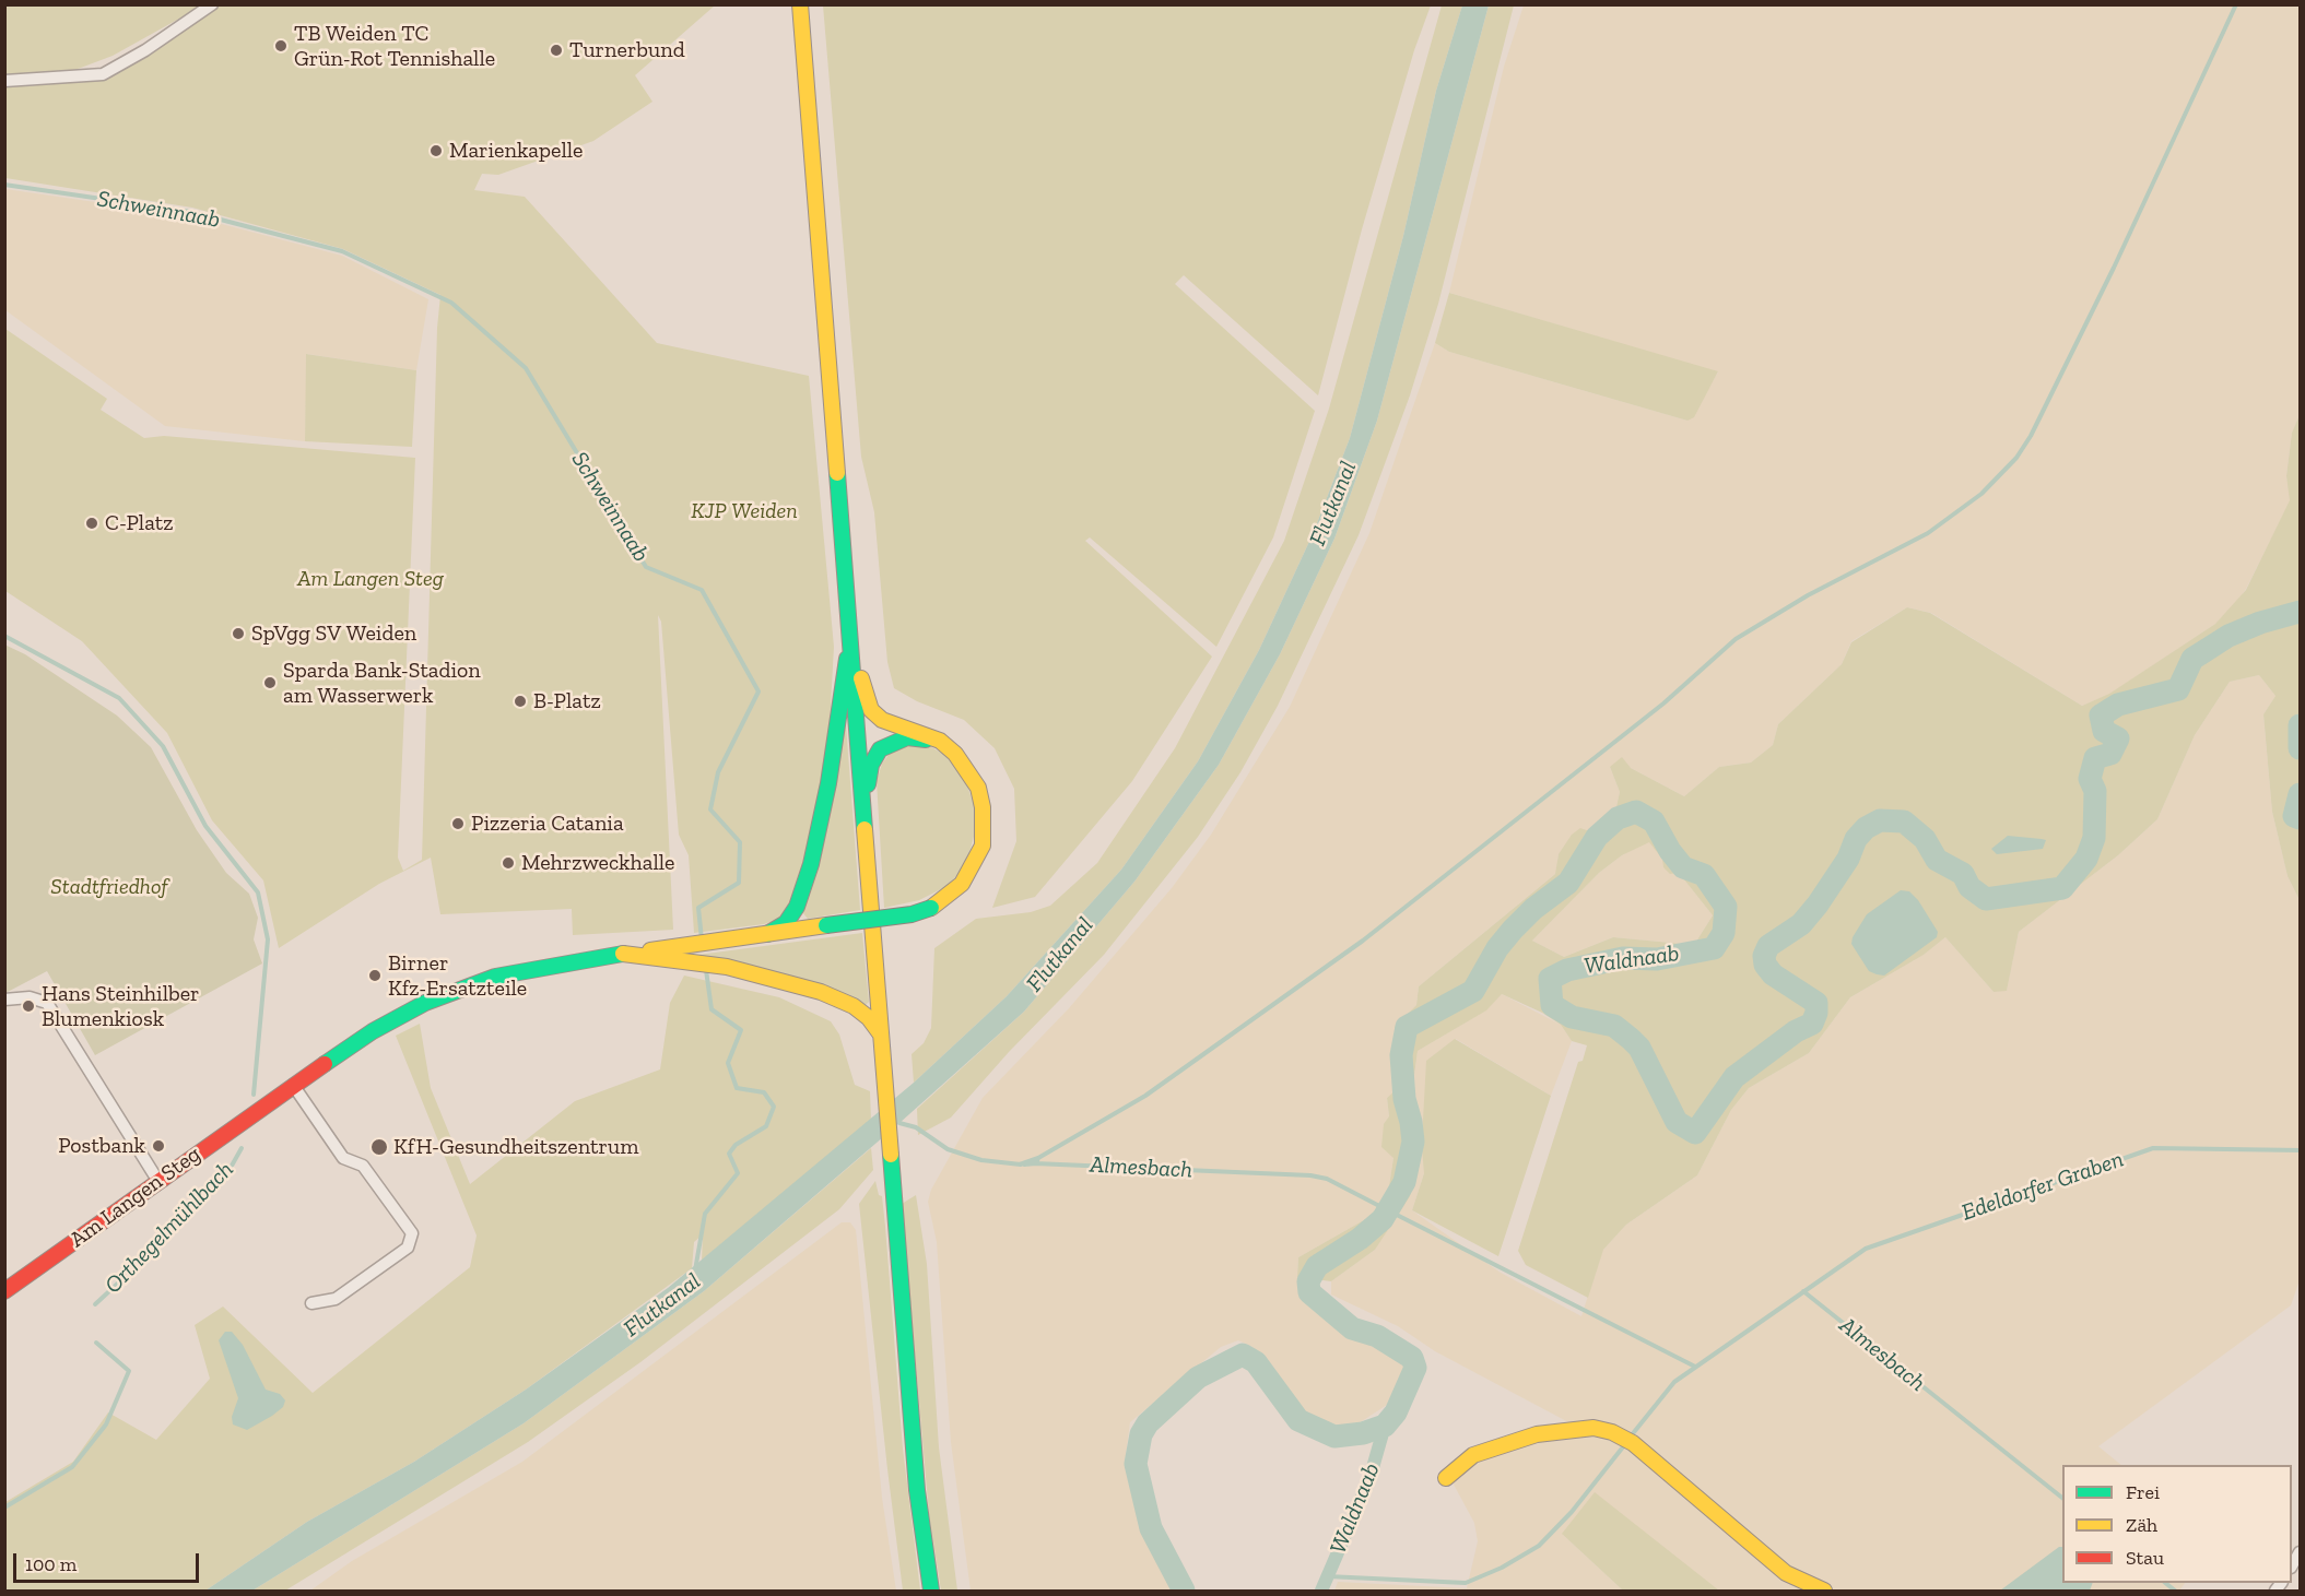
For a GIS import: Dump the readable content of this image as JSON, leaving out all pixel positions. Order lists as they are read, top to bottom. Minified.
{"streets":{"main road":["Am Langen Steg"]},"water":["Schweinnaab","Flutkanal","Waldnaab","Almesbach","Edeldorfer Graben","Orthegelmühlbach"],"parks":["KJP Weiden","Am Langen Steg","Stadtfriedhof"],"places":["TB Weiden TC Grün-Rot Tennishalle","Turnerbund","Marienkapelle","C-Platz","SpVgg SV Weiden","Sparda Bank-Stadion am Wasserwerk","B-Platz","Pizzeria Catania","Mehrzweckhalle","Birner Kfz-Ersatzteile","Hans Steinhilber Blumenkiosk","Postbank","KfH-Gesundheitszentrum"],"legend":["Frei","Zäh","Stau"],"scale_bar":"100 m"}
